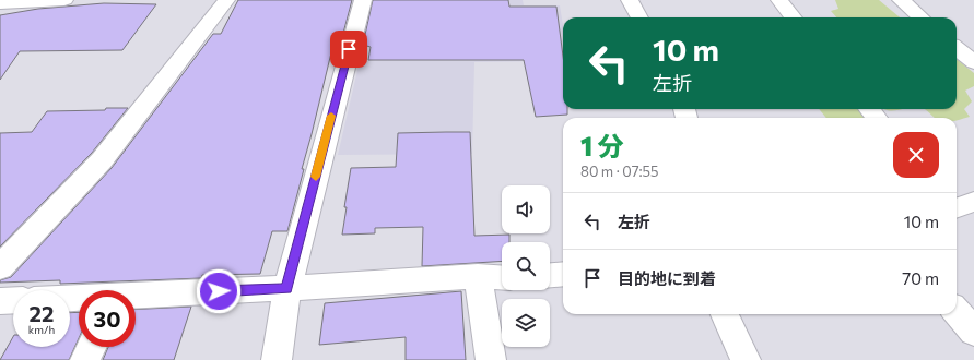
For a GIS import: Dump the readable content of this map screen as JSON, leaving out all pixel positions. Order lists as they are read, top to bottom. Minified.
{"page":{"turn":["10 m","左折"],"heading":["1 分","80 m · 07:55"],"list":[{"name":"左折","value":"10 m"},{"name":"目的地に到着","value":"70 m"}],"speed":"22 km/h","limit":"30"}}
